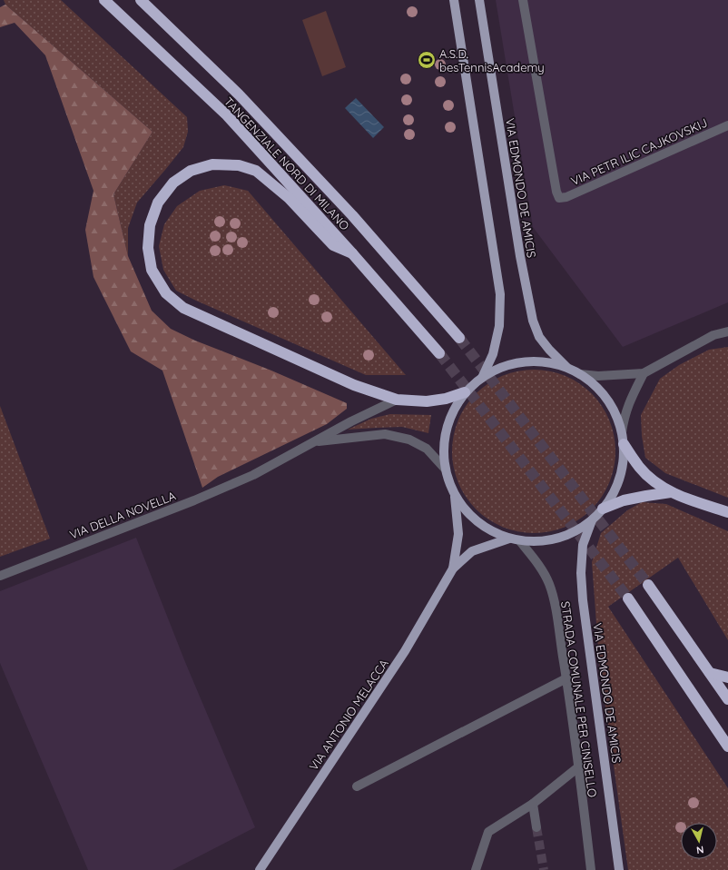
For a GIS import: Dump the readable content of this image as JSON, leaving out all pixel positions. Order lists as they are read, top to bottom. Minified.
{"streets":{"highway":["TANGENZIALE NORD DI MILANO"],"main road":["VIA EDMONDO DE AMICIS","VIA ANTONIO MELACCA"],"street":["VIA PETR ILIC CAJKOVSKIJ","VIA DELLA NOVELLA","STRADA COMUNALE PER CINISELLO"]},"places":{"sports":["A.S.D. besTennisAcademy"]},"north":"bottom"}
